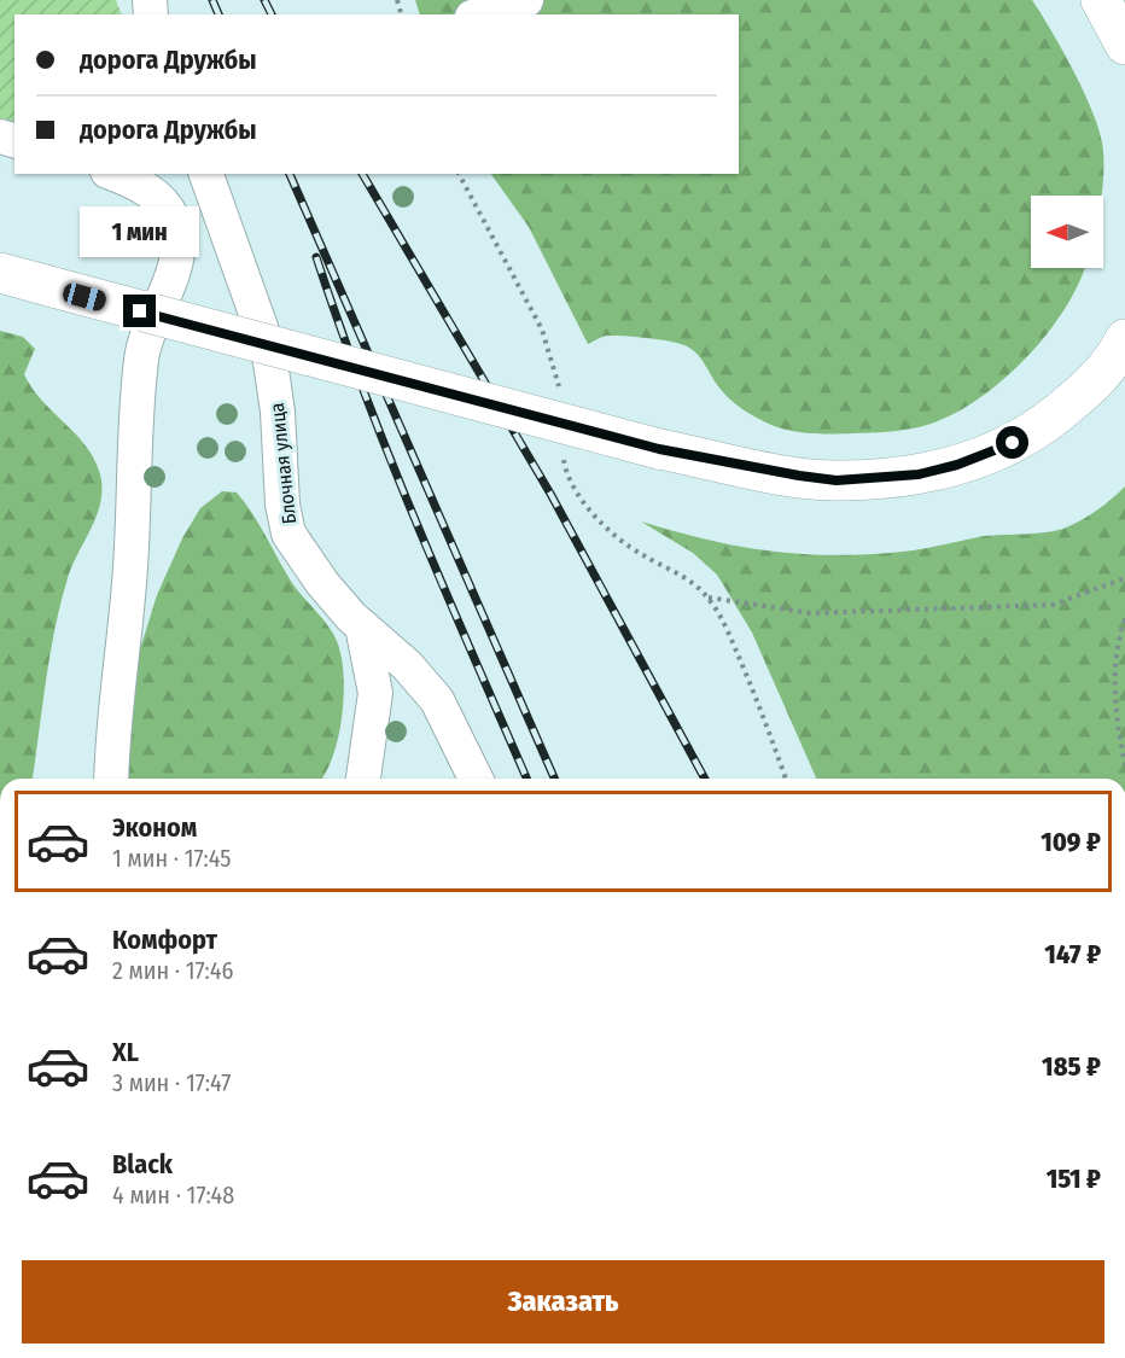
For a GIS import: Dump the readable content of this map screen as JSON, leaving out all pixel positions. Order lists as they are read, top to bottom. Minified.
{"streets":{"street":["Блочная улица"]},"north":"left","page":{"banner":["дорога Дружбы","дорога Дружбы"],"bubble":"1 мин","list":[{"name":"Эконом","note":"1 мин · 17:45","value":"109 ₽"},{"name":"Комфорт","note":"2 мин · 17:46","value":"147 ₽"},{"name":"XL","note":"3 мин · 17:47","value":"185 ₽"},{"name":"Black","note":"4 мин · 17:48","value":"151 ₽"}],"buttons":"Заказать"}}
